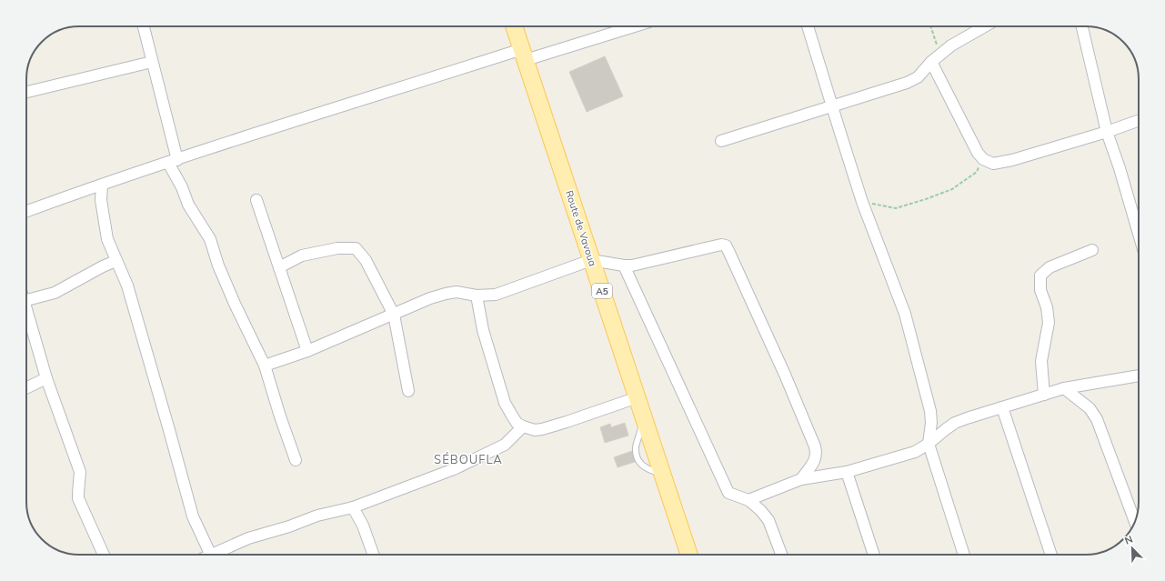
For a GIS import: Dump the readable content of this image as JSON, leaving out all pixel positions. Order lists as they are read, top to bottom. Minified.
{"streets":{"main road":["Route de Vavoua","A5"]},"districts":["SÉBOUFLA"],"north":"top left"}
